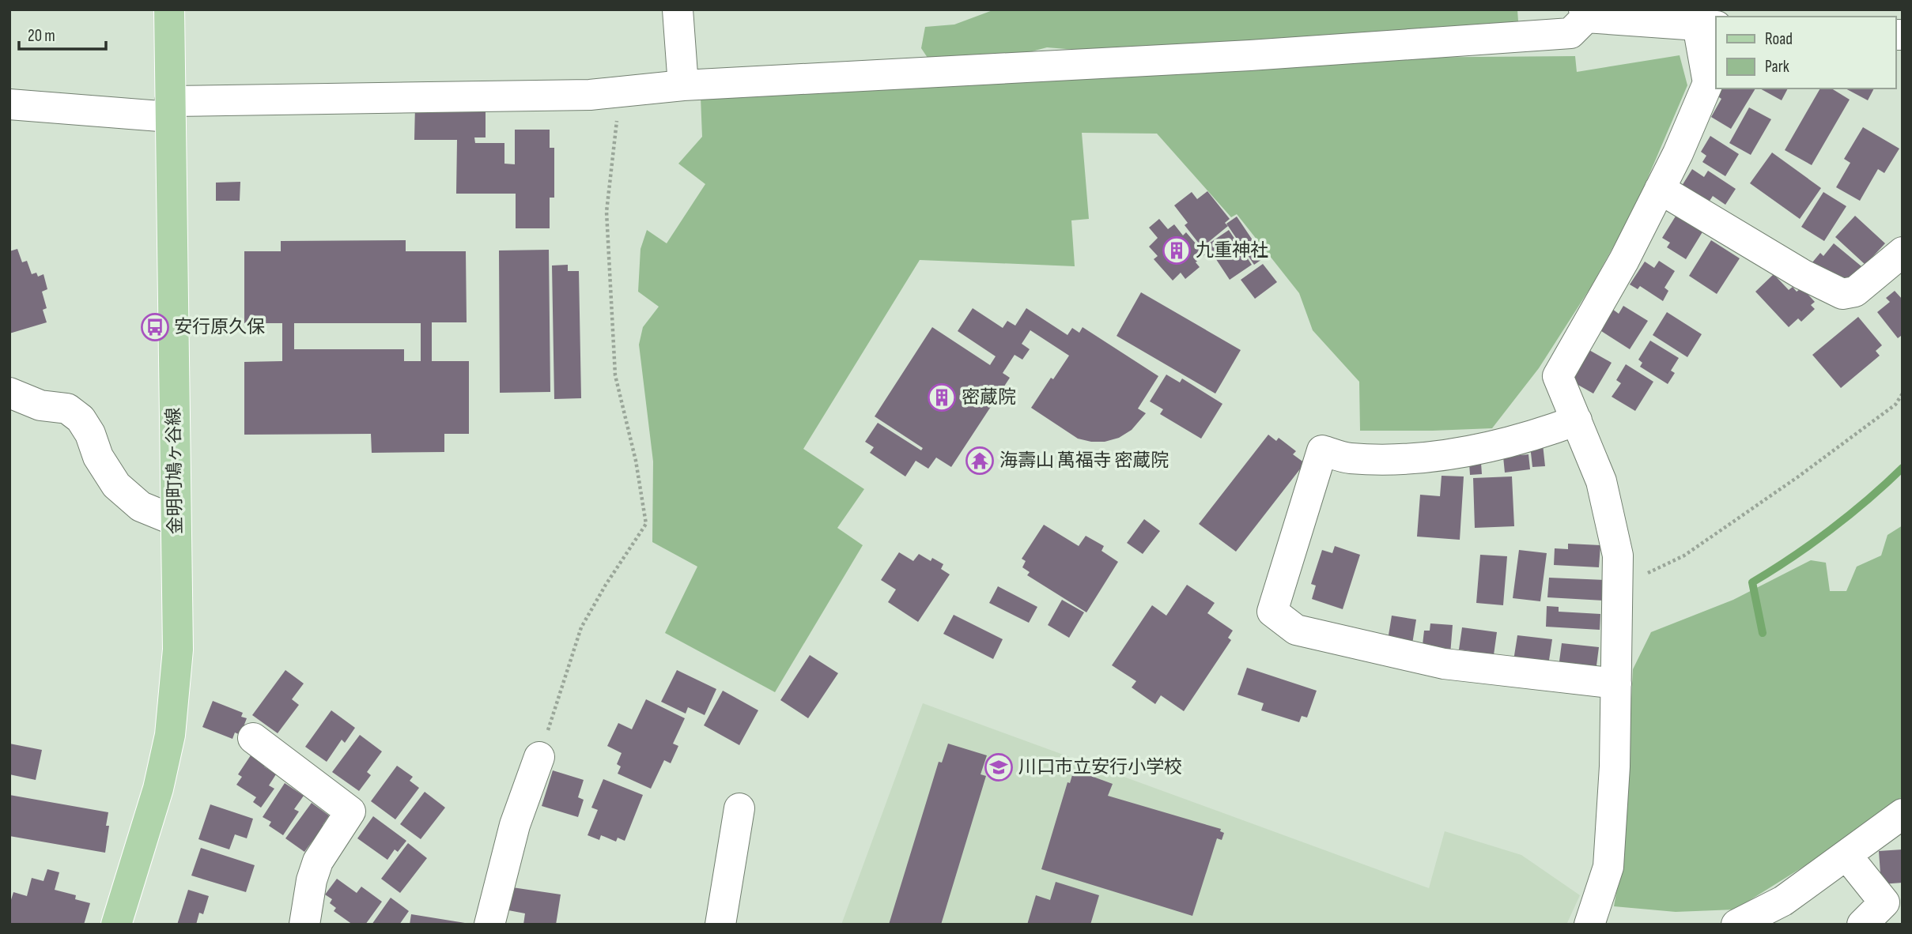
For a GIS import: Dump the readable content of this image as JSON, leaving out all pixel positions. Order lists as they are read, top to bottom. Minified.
{"streets":{"main road":["金明町鳩ヶ谷線"]},"places":{"building":["九重神社","密蔵院"],"bus stop":["安行原久保"],"temple":["海壽山 萬福寺 密蔵院"],"school or university":["川口市立安行小学校"]},"legend":["Road","Park"],"scale_bar":"20 m"}
